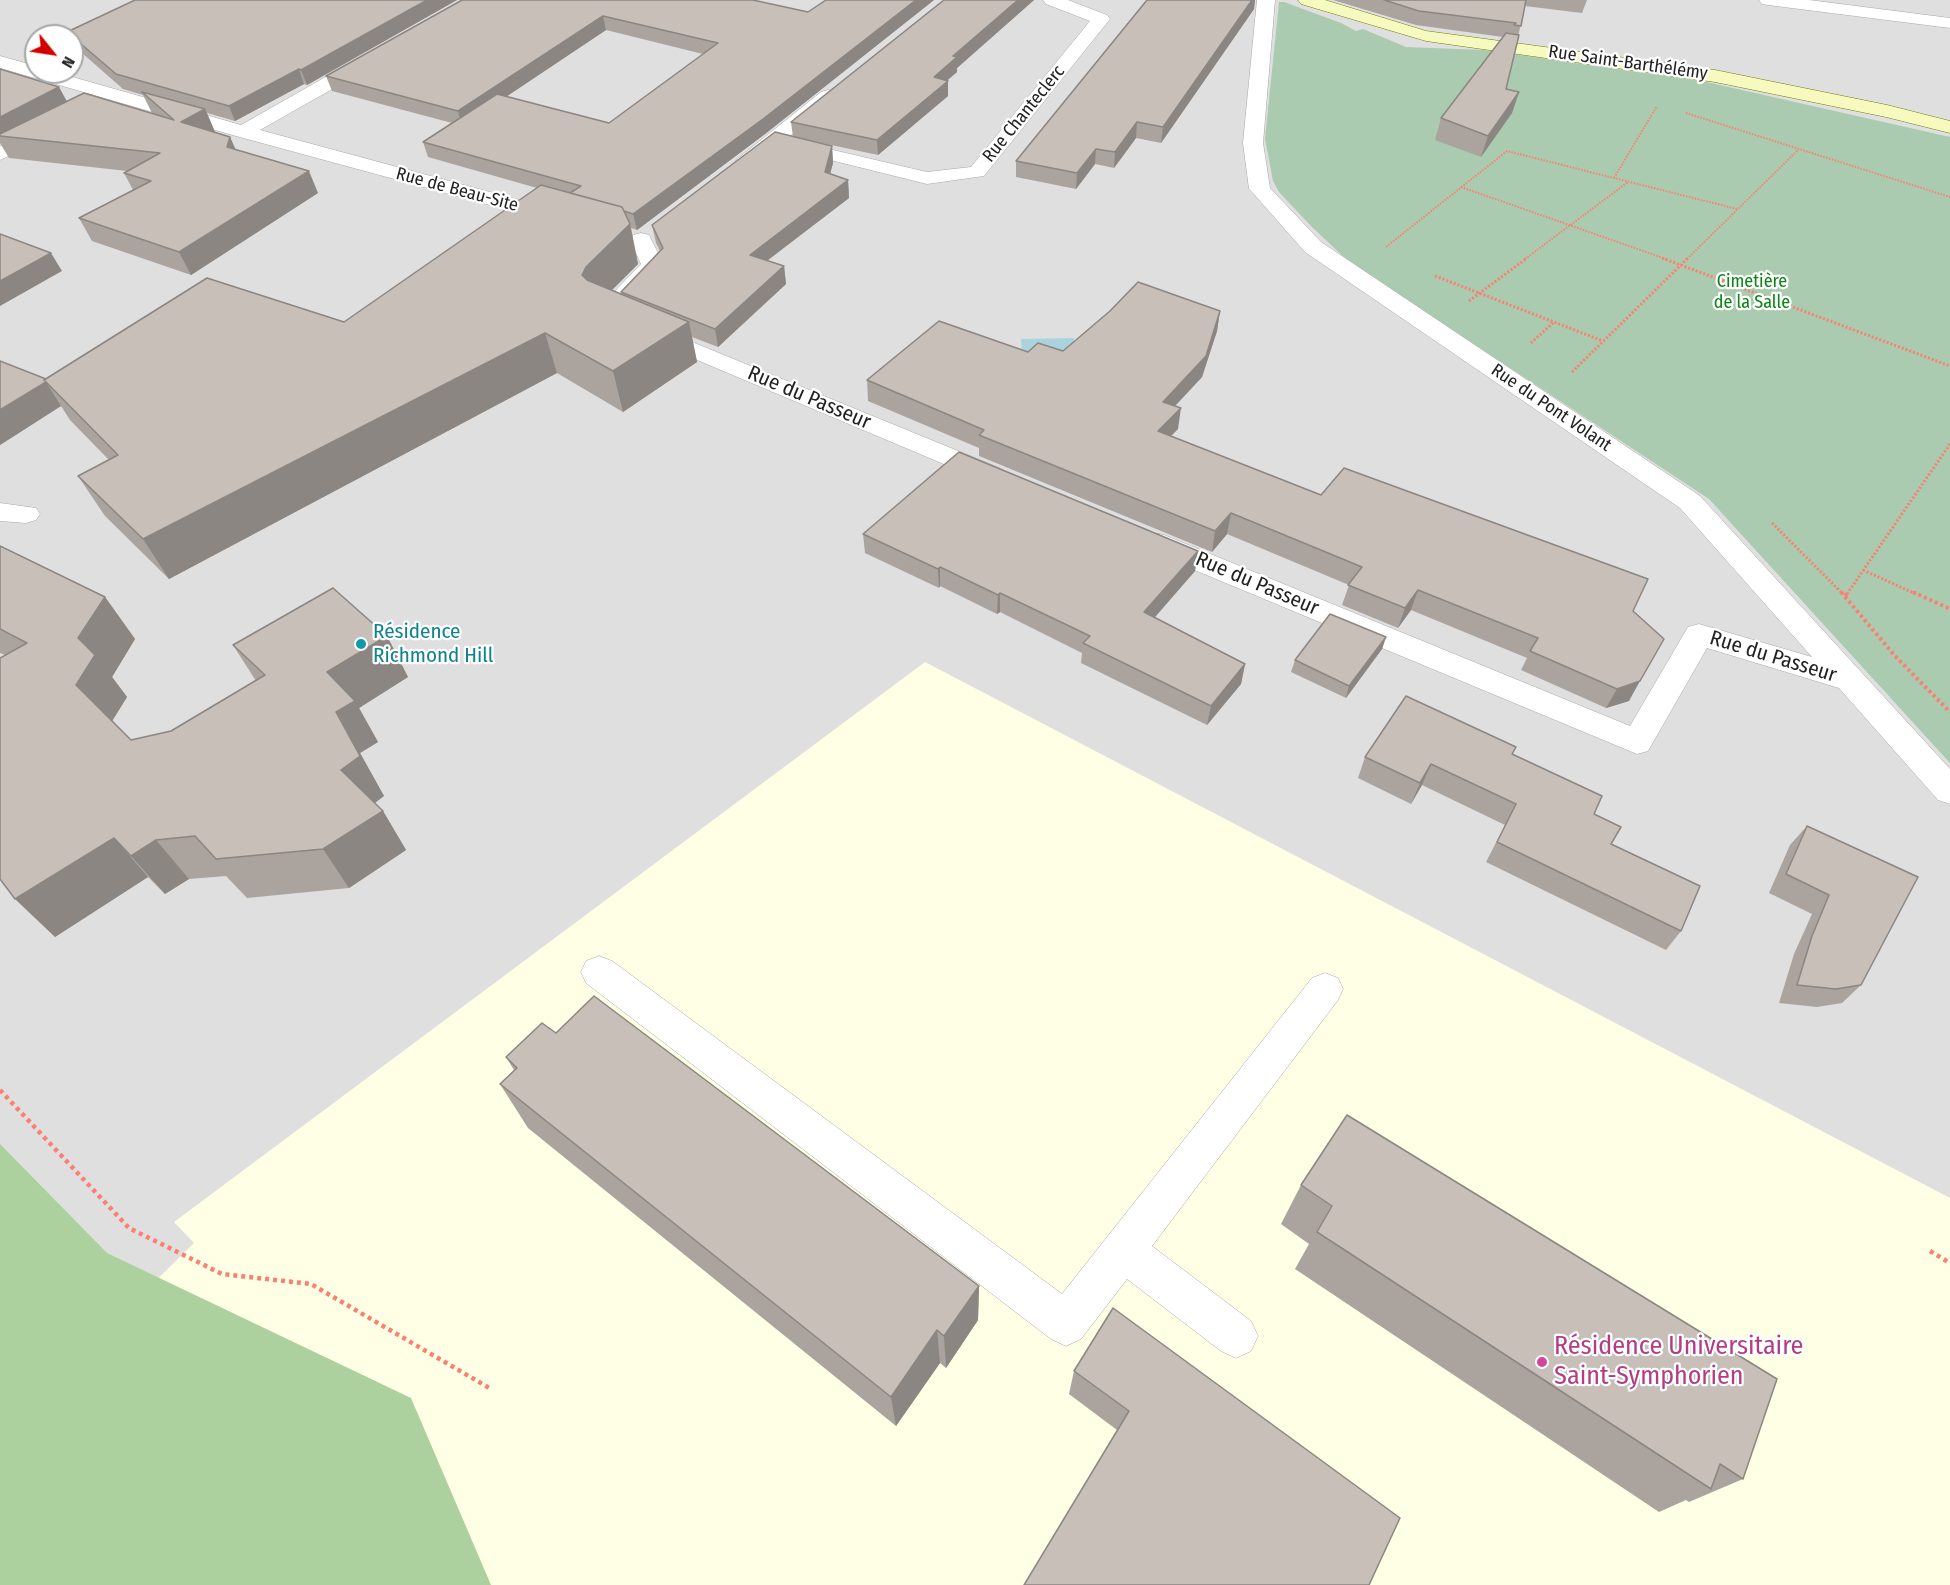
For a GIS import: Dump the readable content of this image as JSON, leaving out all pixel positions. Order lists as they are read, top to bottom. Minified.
{"streets":{"street":["Rue Saint-Barthélémy","Rue Chanteclerc","Rue de Beau-Site","Rue du Passeur","Rue du Pont Volant"]},"crossings":[["Rue du Passeur","Rue du Pont Volant"]],"parks":["Cimetière de la Salle"],"places":["Résidence Richmond Hill","Résidence Universitaire Saint-Symphorien"],"north":"bottom right"}
